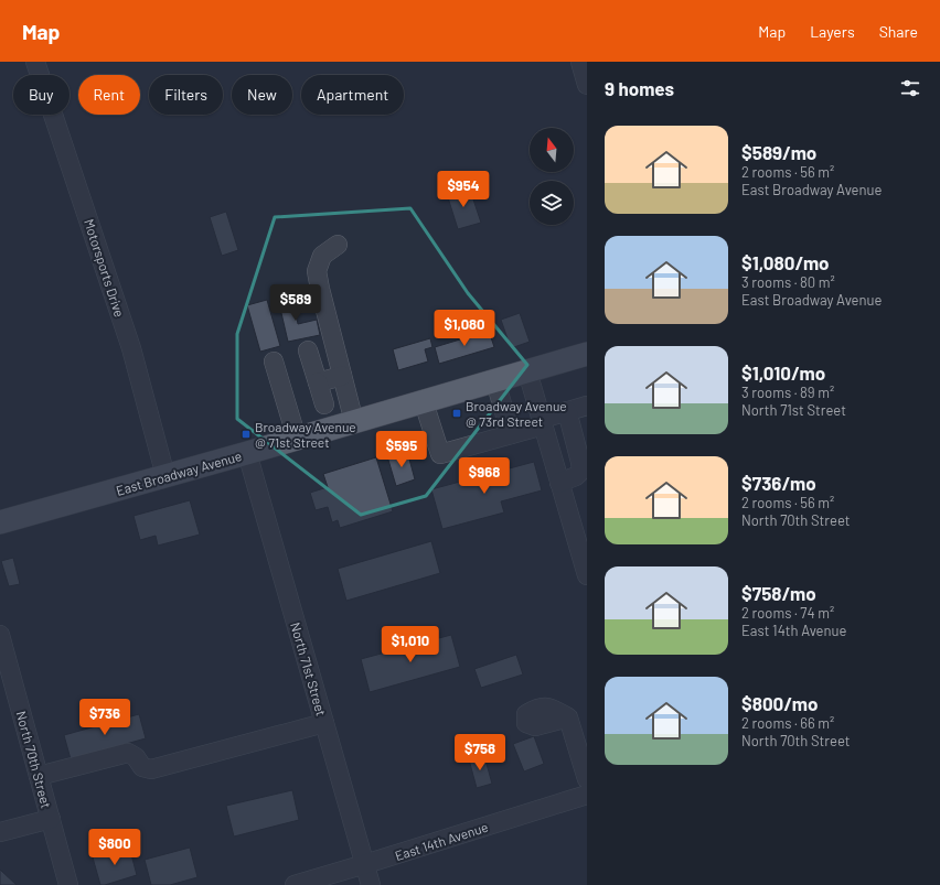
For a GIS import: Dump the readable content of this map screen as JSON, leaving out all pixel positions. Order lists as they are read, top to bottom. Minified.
{"streets":{"main road":["East Broadway Avenue"],"street":["Motorsports Drive","North 71st Street","North 70th Street","East 14th Avenue"]},"crossings":[["Motorsports Drive","East Broadway Avenue"],["East Broadway Avenue","North 71st Street"],["North 71st Street","East 14th Avenue"]],"places":{"transit":["Broadway Avenue @ 73rd Street","Broadway Avenue @ 71st Street"]},"north":"top","page":{"header":"Map","nav":["Map","Layers","Share"],"heading":"9 homes","chip":["Buy","Rent","Filters","New","Apartment"],"list":[{"name":"$589/mo","note":"2 rooms · 56 m² · East Broadway Avenue"},{"name":"$1,080/mo","note":"3 rooms · 80 m² · East Broadway Avenue"},{"name":"$1,010/mo","note":"3 rooms · 89 m² · North 71st Street"},{"name":"$736/mo","note":"2 rooms · 56 m² · North 70th Street"},{"name":"$758/mo","note":"2 rooms · 74 m² · East 14th Avenue"},{"name":"$800/mo","note":"2 rooms · 66 m² · North 70th Street"}],"price":["$954","$589","$1,080","$595","$968","$1,010","$736","$758","$800"]}}
